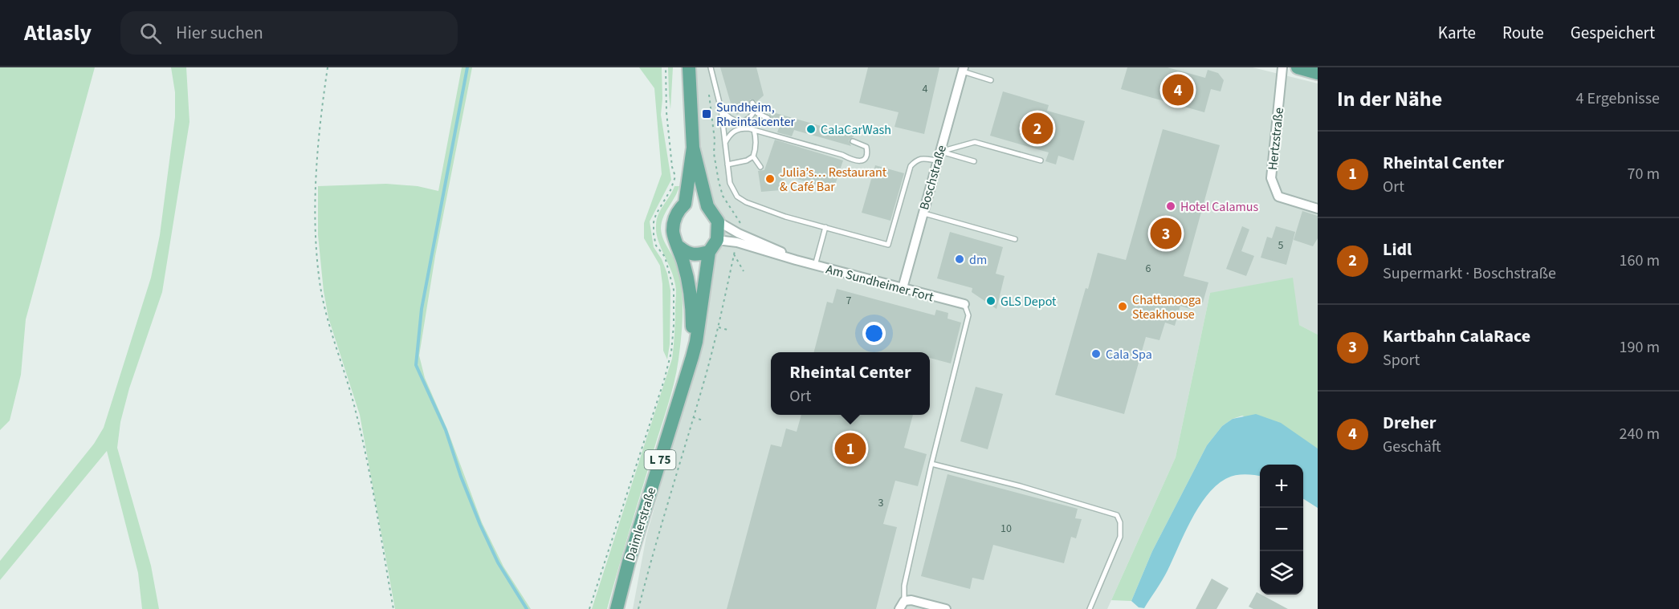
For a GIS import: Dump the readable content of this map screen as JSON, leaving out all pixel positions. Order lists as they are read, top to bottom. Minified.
{"streets":{"main road":["L 75","Daimlerstraße"],"street":["Hertzstraße","Boschstraße","Am Sundheimer Fort"]},"crossings":[["Boschstraße","Am Sundheimer Fort"],["Am Sundheimer Fort","Daimlerstraße"]],"places":{"transit":["Sundheim, Rheintalcenter"],"other":["CalaCarWash","Julia’s… Restaurant & Café Bar","Hotel Calamus","dm","GLS Depot","Chattanooga Steakhouse","Cala Spa"]},"house_numbers":["4","5","6","7","3","10"],"page":{"header":"Atlasly","search":"Hier suchen","nav":["Karte","Route","Gespeichert"],"heading":["In der Nähe","4 Ergebnisse"],"pins":["4","2","3","1"],"list":[{"mark":"1","name":"Rheintal Center","note":"Ort","value":"70 m"},{"mark":"2","name":"Lidl","note":"Supermarkt · Boschstraße","value":"160 m"},{"mark":"3","name":"Kartbahn CalaRace","note":"Sport","value":"190 m"},{"mark":"4","name":"Dreher","note":"Geschäft","value":"240 m"}],"popup":["Rheintal Center","Ort"],"map_buttons":["+","−"]}}
